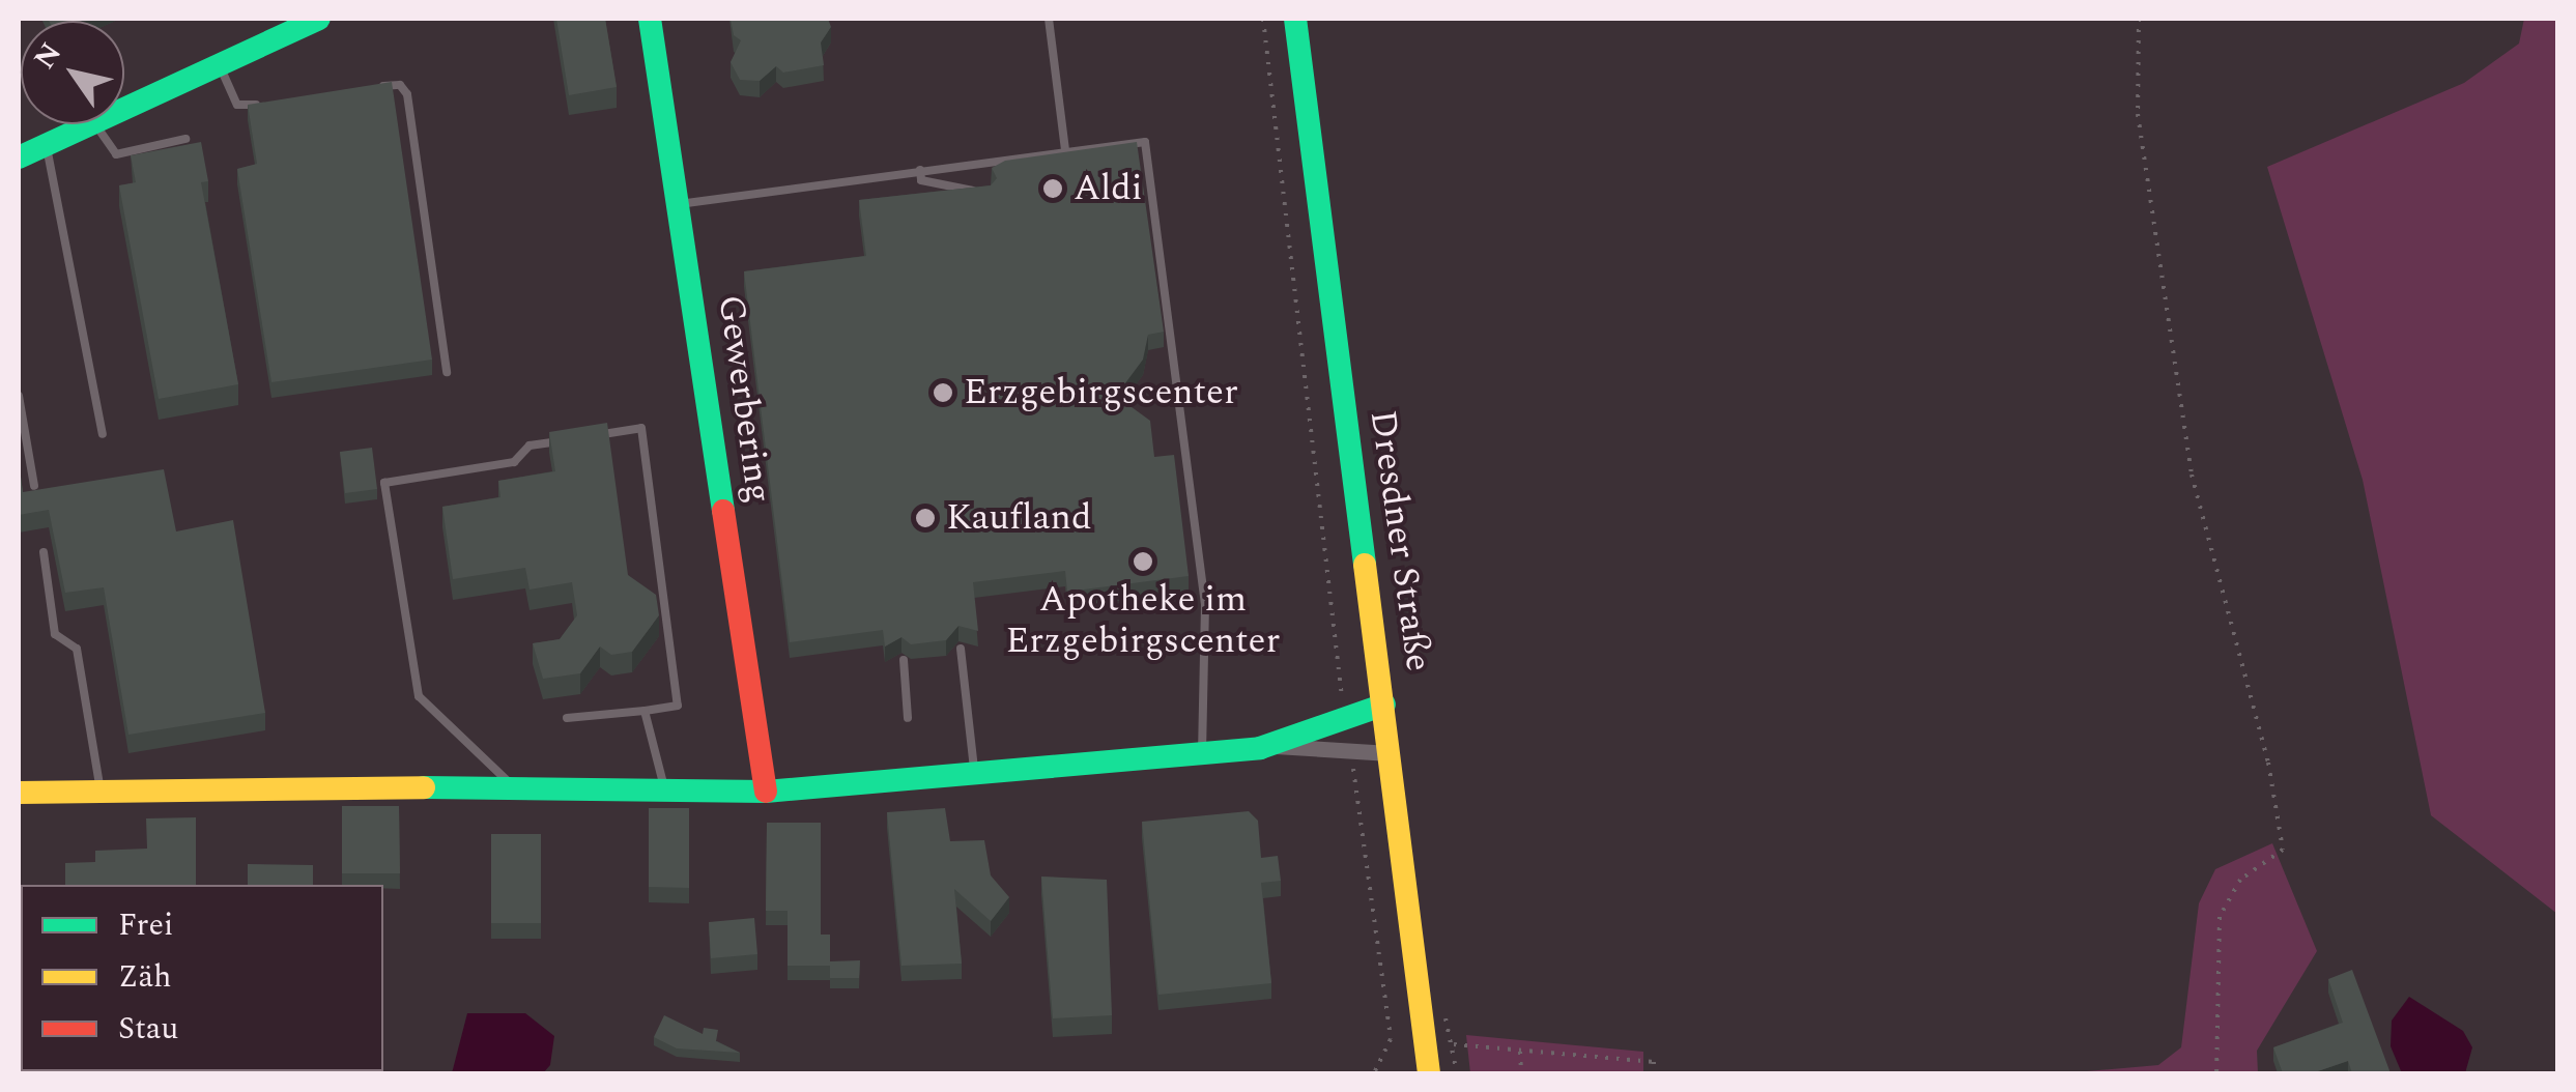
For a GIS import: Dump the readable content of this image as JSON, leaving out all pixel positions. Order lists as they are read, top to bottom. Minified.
{"streets":{"street":["Gewerbering","Dresdner Straße"]},"places":["Aldi","Erzgebirgscenter","Kaufland","Apotheke im Erzgebirgscenter"],"legend":["Frei","Zäh","Stau"],"north":"top left"}
